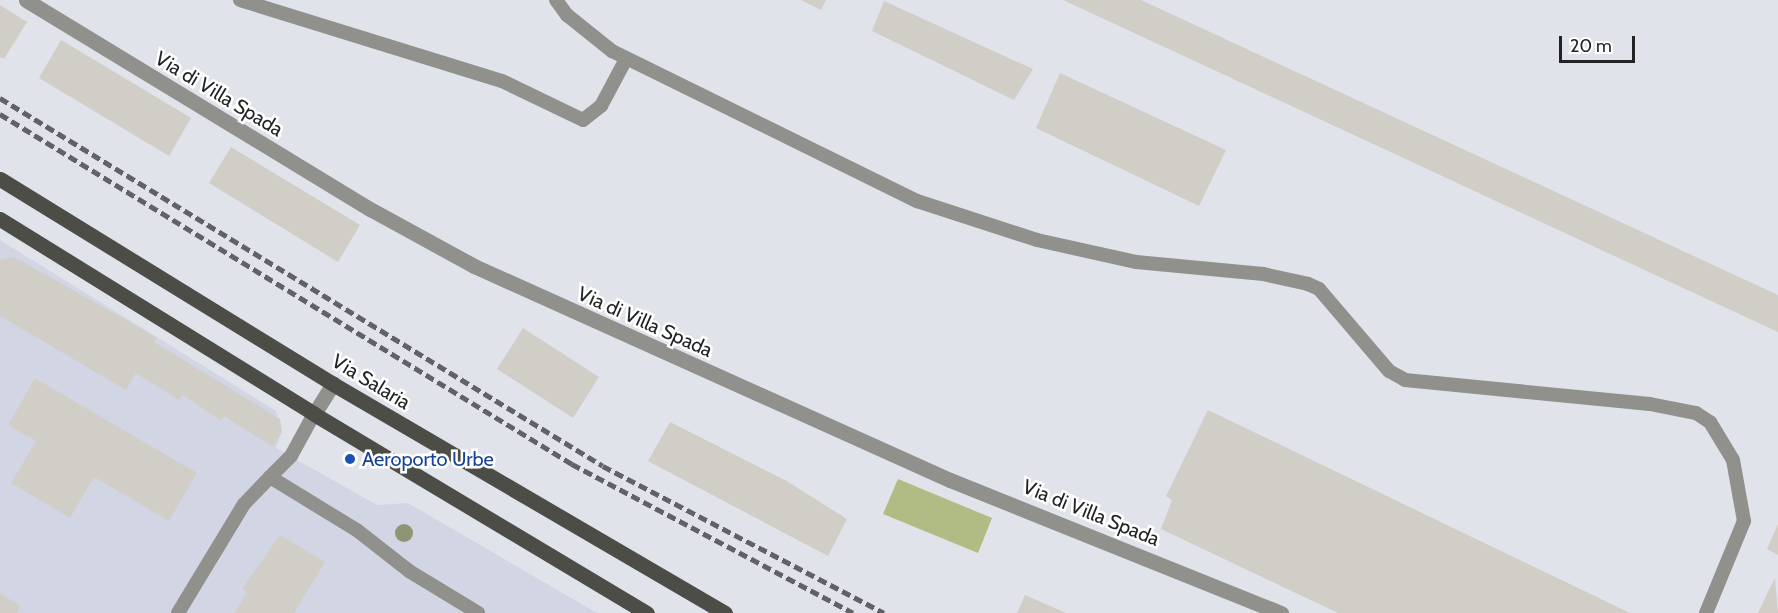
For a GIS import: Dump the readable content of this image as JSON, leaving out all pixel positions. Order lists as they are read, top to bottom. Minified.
{"streets":{"main road":["Via Salaria"],"street":["Via di Villa Spada"]},"places":["Aeroporto Urbe"],"scale_bar":"20 m"}
